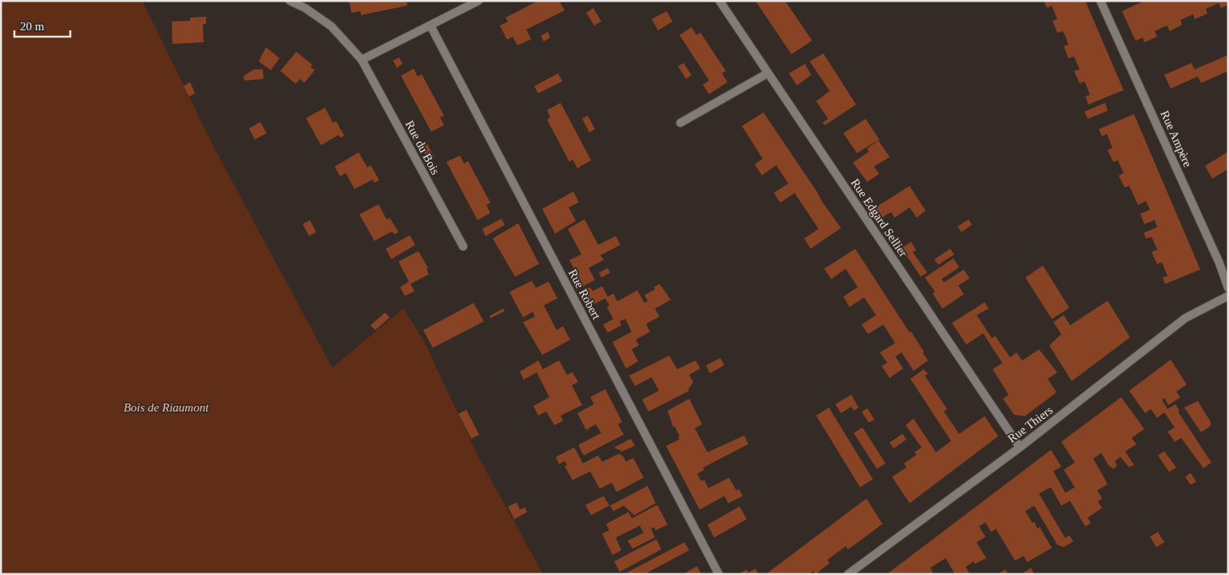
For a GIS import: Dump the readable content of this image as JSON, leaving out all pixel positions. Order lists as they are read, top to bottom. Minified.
{"streets":{"street":["Rue Ampère","Rue du Bois","Rue Edgard Sellier","Rue Robert","Rue Thiers"]},"crossings":[["Rue Edgard Sellier","Rue Thiers"]],"parks":["Bois de Riaumont"],"scale_bar":"20 m"}
